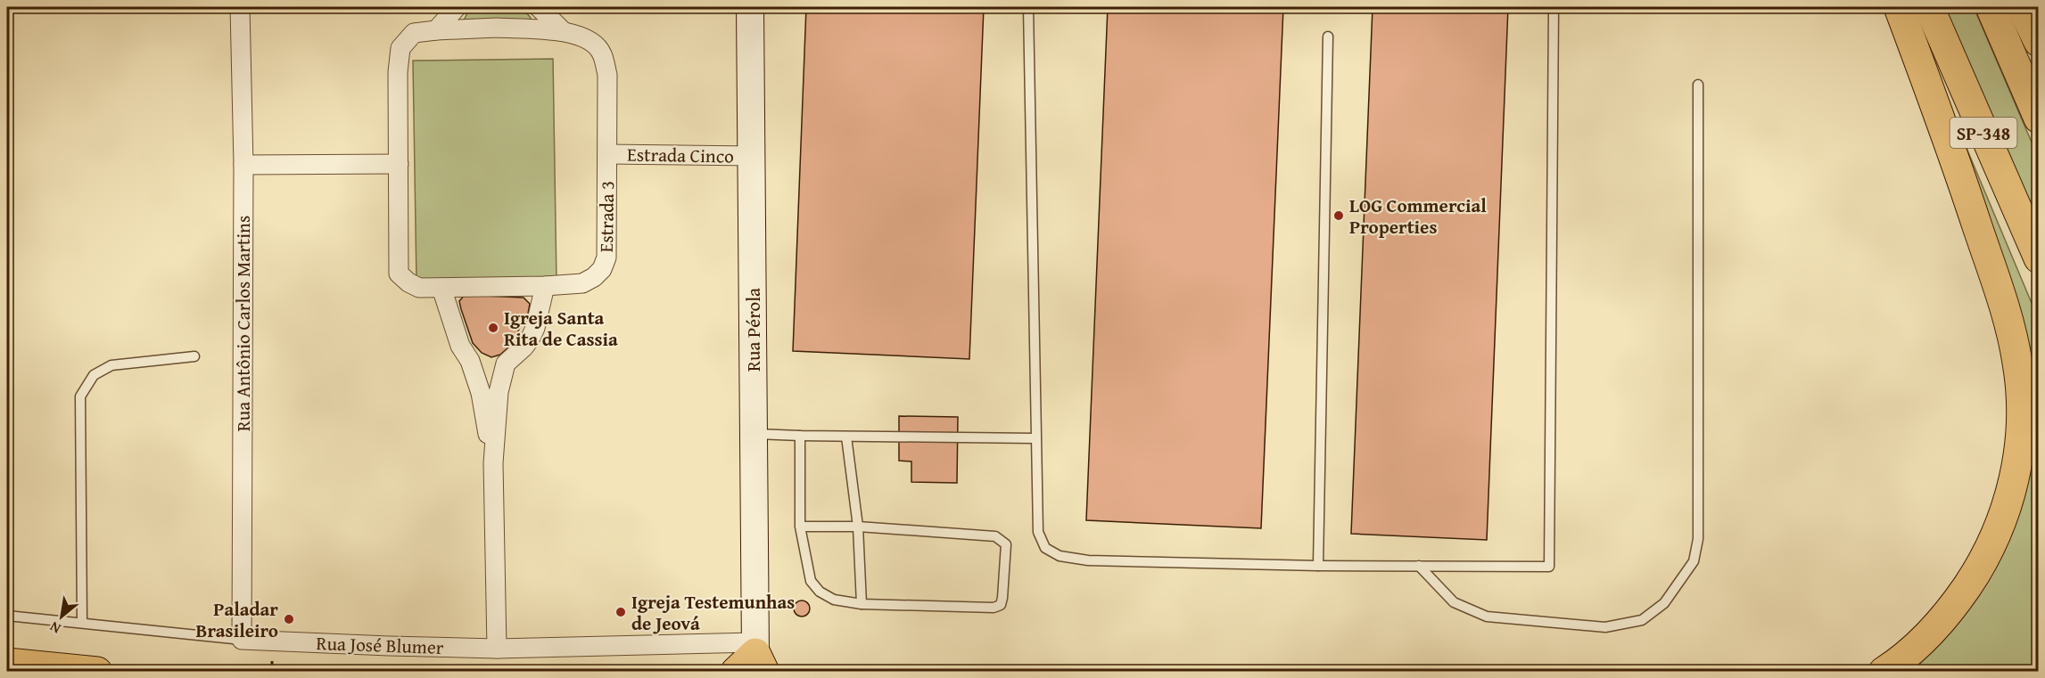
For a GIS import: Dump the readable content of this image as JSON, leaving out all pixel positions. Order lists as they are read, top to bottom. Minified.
{"streets":{"highway":["SP-348"],"street":["Estrada Cinco","Estrada 3","Rua Antônio Carlos Martins","Rua Pérola","Rua José Blumer"]},"crossings":[["Estrada Cinco","Estrada 3"],["Estrada Cinco","Rua Pérola"],["Rua Antônio Carlos Martins","Rua José Blumer"],["Rua Pérola","Rua José Blumer"]],"places":["LOG Commercial Properties","Igreja Santa Rita de Cassia","Igreja Testemunhas de Jeová","Paladar Brasileiro"],"north":"bottom left"}
